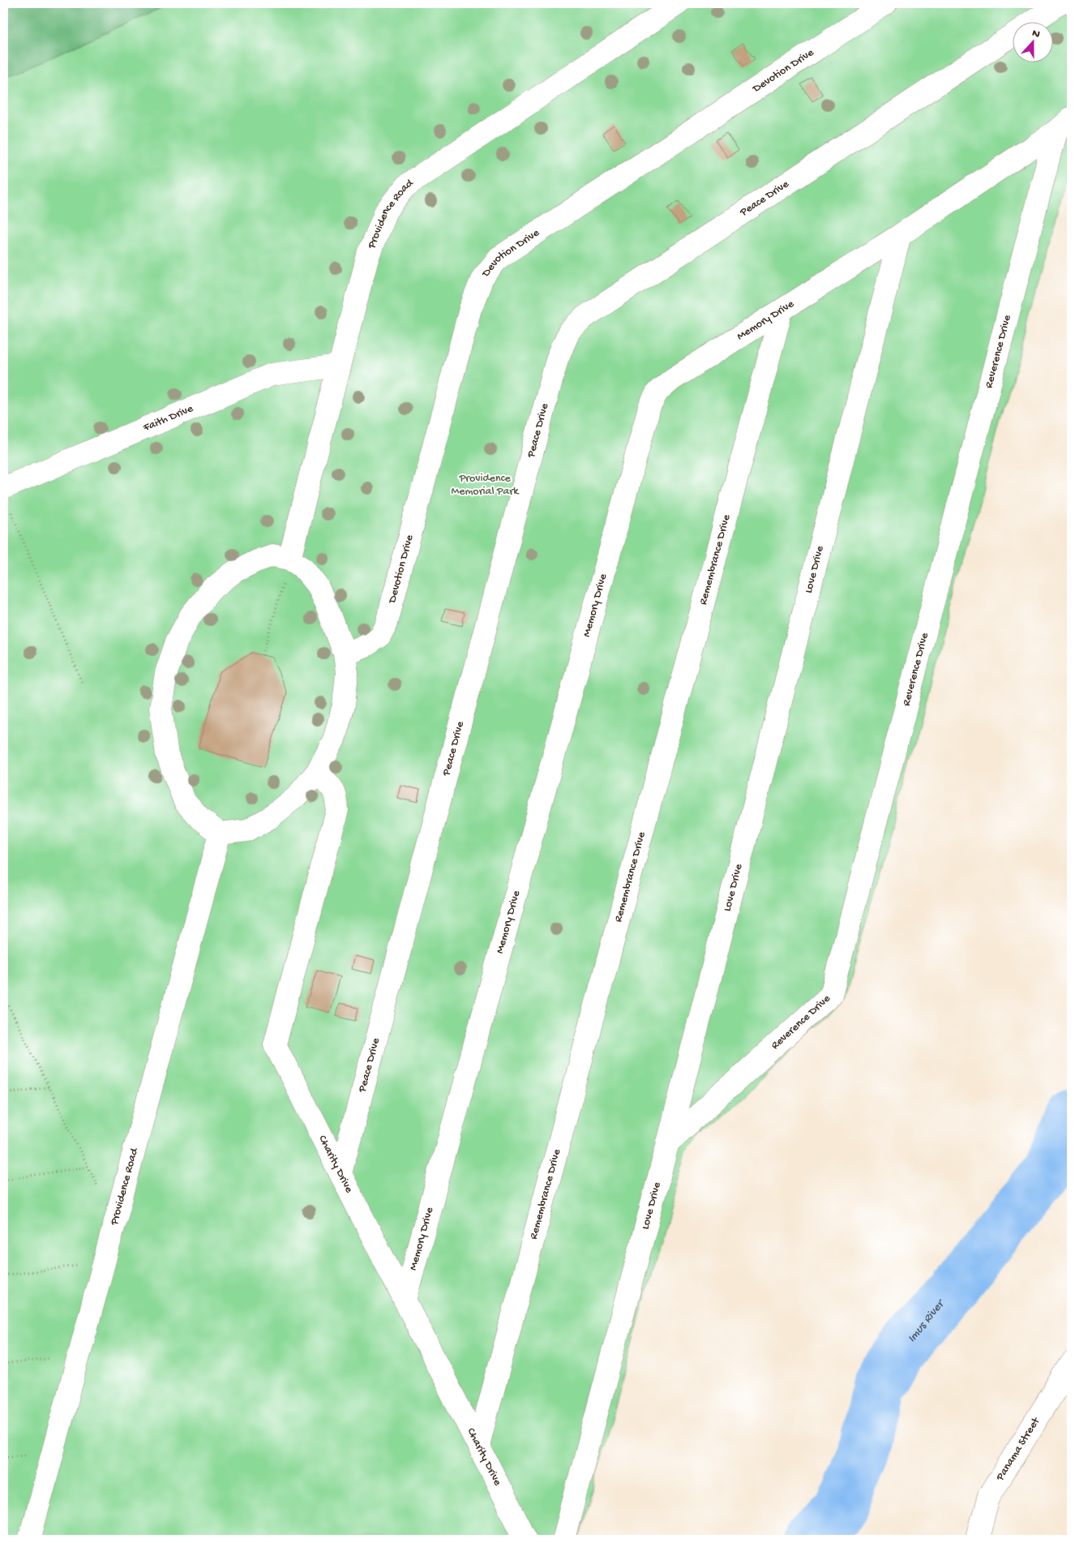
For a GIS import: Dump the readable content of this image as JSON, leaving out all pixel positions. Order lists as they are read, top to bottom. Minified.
{"streets":{"street":["Devotion Drive","Peace Drive","Providence Road","Memory Drive","Reverence Drive","Faith Drive","Remembrance Drive","Love Drive","Charity Drive","Panama Street"]},"crossings":[["Peace Drive","Charity Drive"],["Providence Road","Faith Drive"],["Memory Drive","Reverence Drive"],["Memory Drive","Remembrance Drive"],["Memory Drive","Love Drive"],["Memory Drive","Charity Drive"],["Reverence Drive","Love Drive"],["Remembrance Drive","Charity Drive"]],"water":["Imus River"],"parks":["Providence Memorial Park"],"north":"top"}
